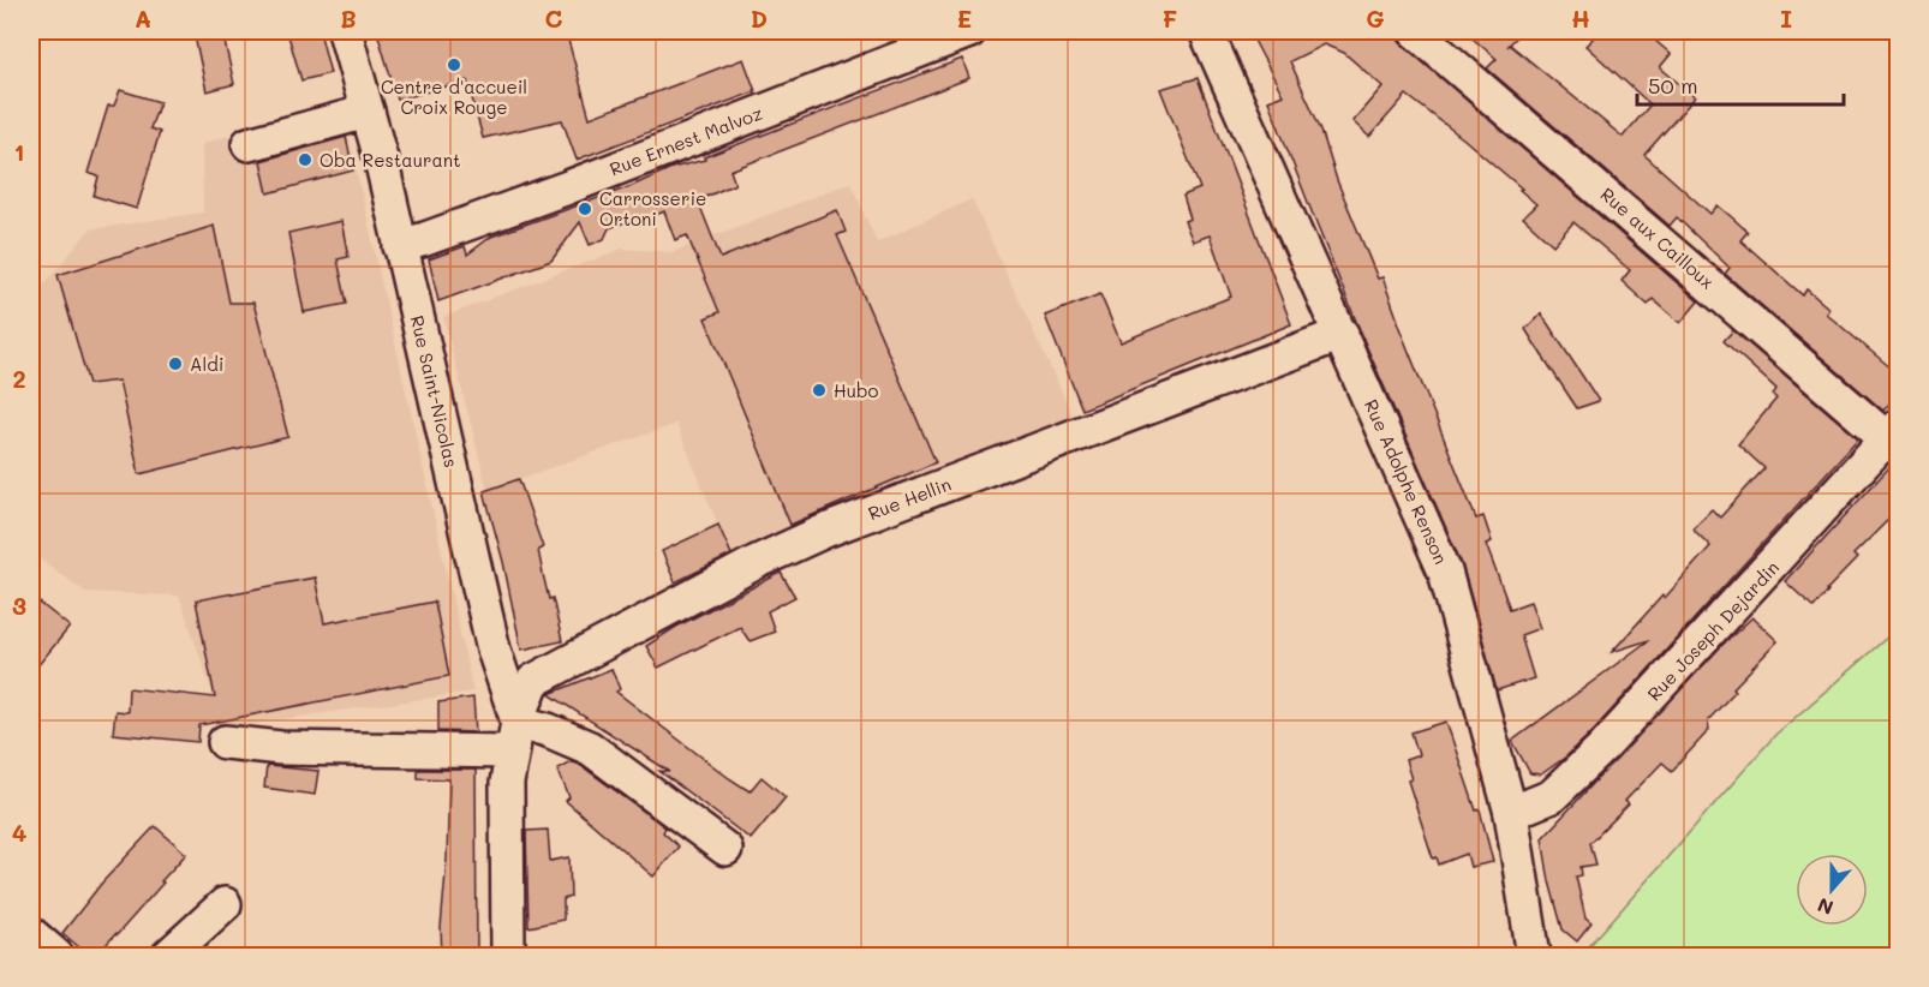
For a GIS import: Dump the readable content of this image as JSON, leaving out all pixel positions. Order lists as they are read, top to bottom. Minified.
{"streets":{"street":["Rue Ernest Malvoz","Rue aux Cailloux","Rue Saint-Nicolas","Rue Adolphe Renson","Rue Hellin","Rue Joseph Dejardin"]},"crossings":[["Rue Ernest Malvoz","Rue Saint-Nicolas"],["Rue aux Cailloux","Rue Joseph Dejardin"],["Rue Saint-Nicolas","Rue Hellin"],["Rue Adolphe Renson","Rue Hellin"],["Rue Adolphe Renson","Rue Joseph Dejardin"]],"places":["Centre d'accueil Croix Rouge","Oba Restaurant","Carrosserie Ortoni","Aldi","Hubo"],"scale_bar":"50 m","north":"bottom","grid":{"columns":["A","B","C","D","E","F","G","H","I"],"rows":["1","2","3","4"]}}
